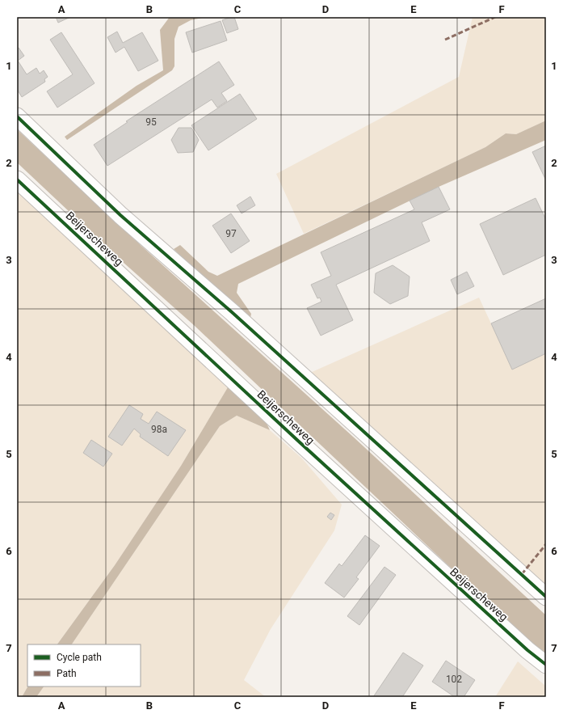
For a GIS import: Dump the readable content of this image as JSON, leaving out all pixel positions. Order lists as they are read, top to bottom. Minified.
{"streets":{"street":["Beijerscheweg"]},"house_numbers":["95","97","98a","102"],"legend":["Cycle path","Path"],"grid":{"columns":["A","B","C","D","E","F"],"rows":["1","2","3","4","5","6","7"]}}
